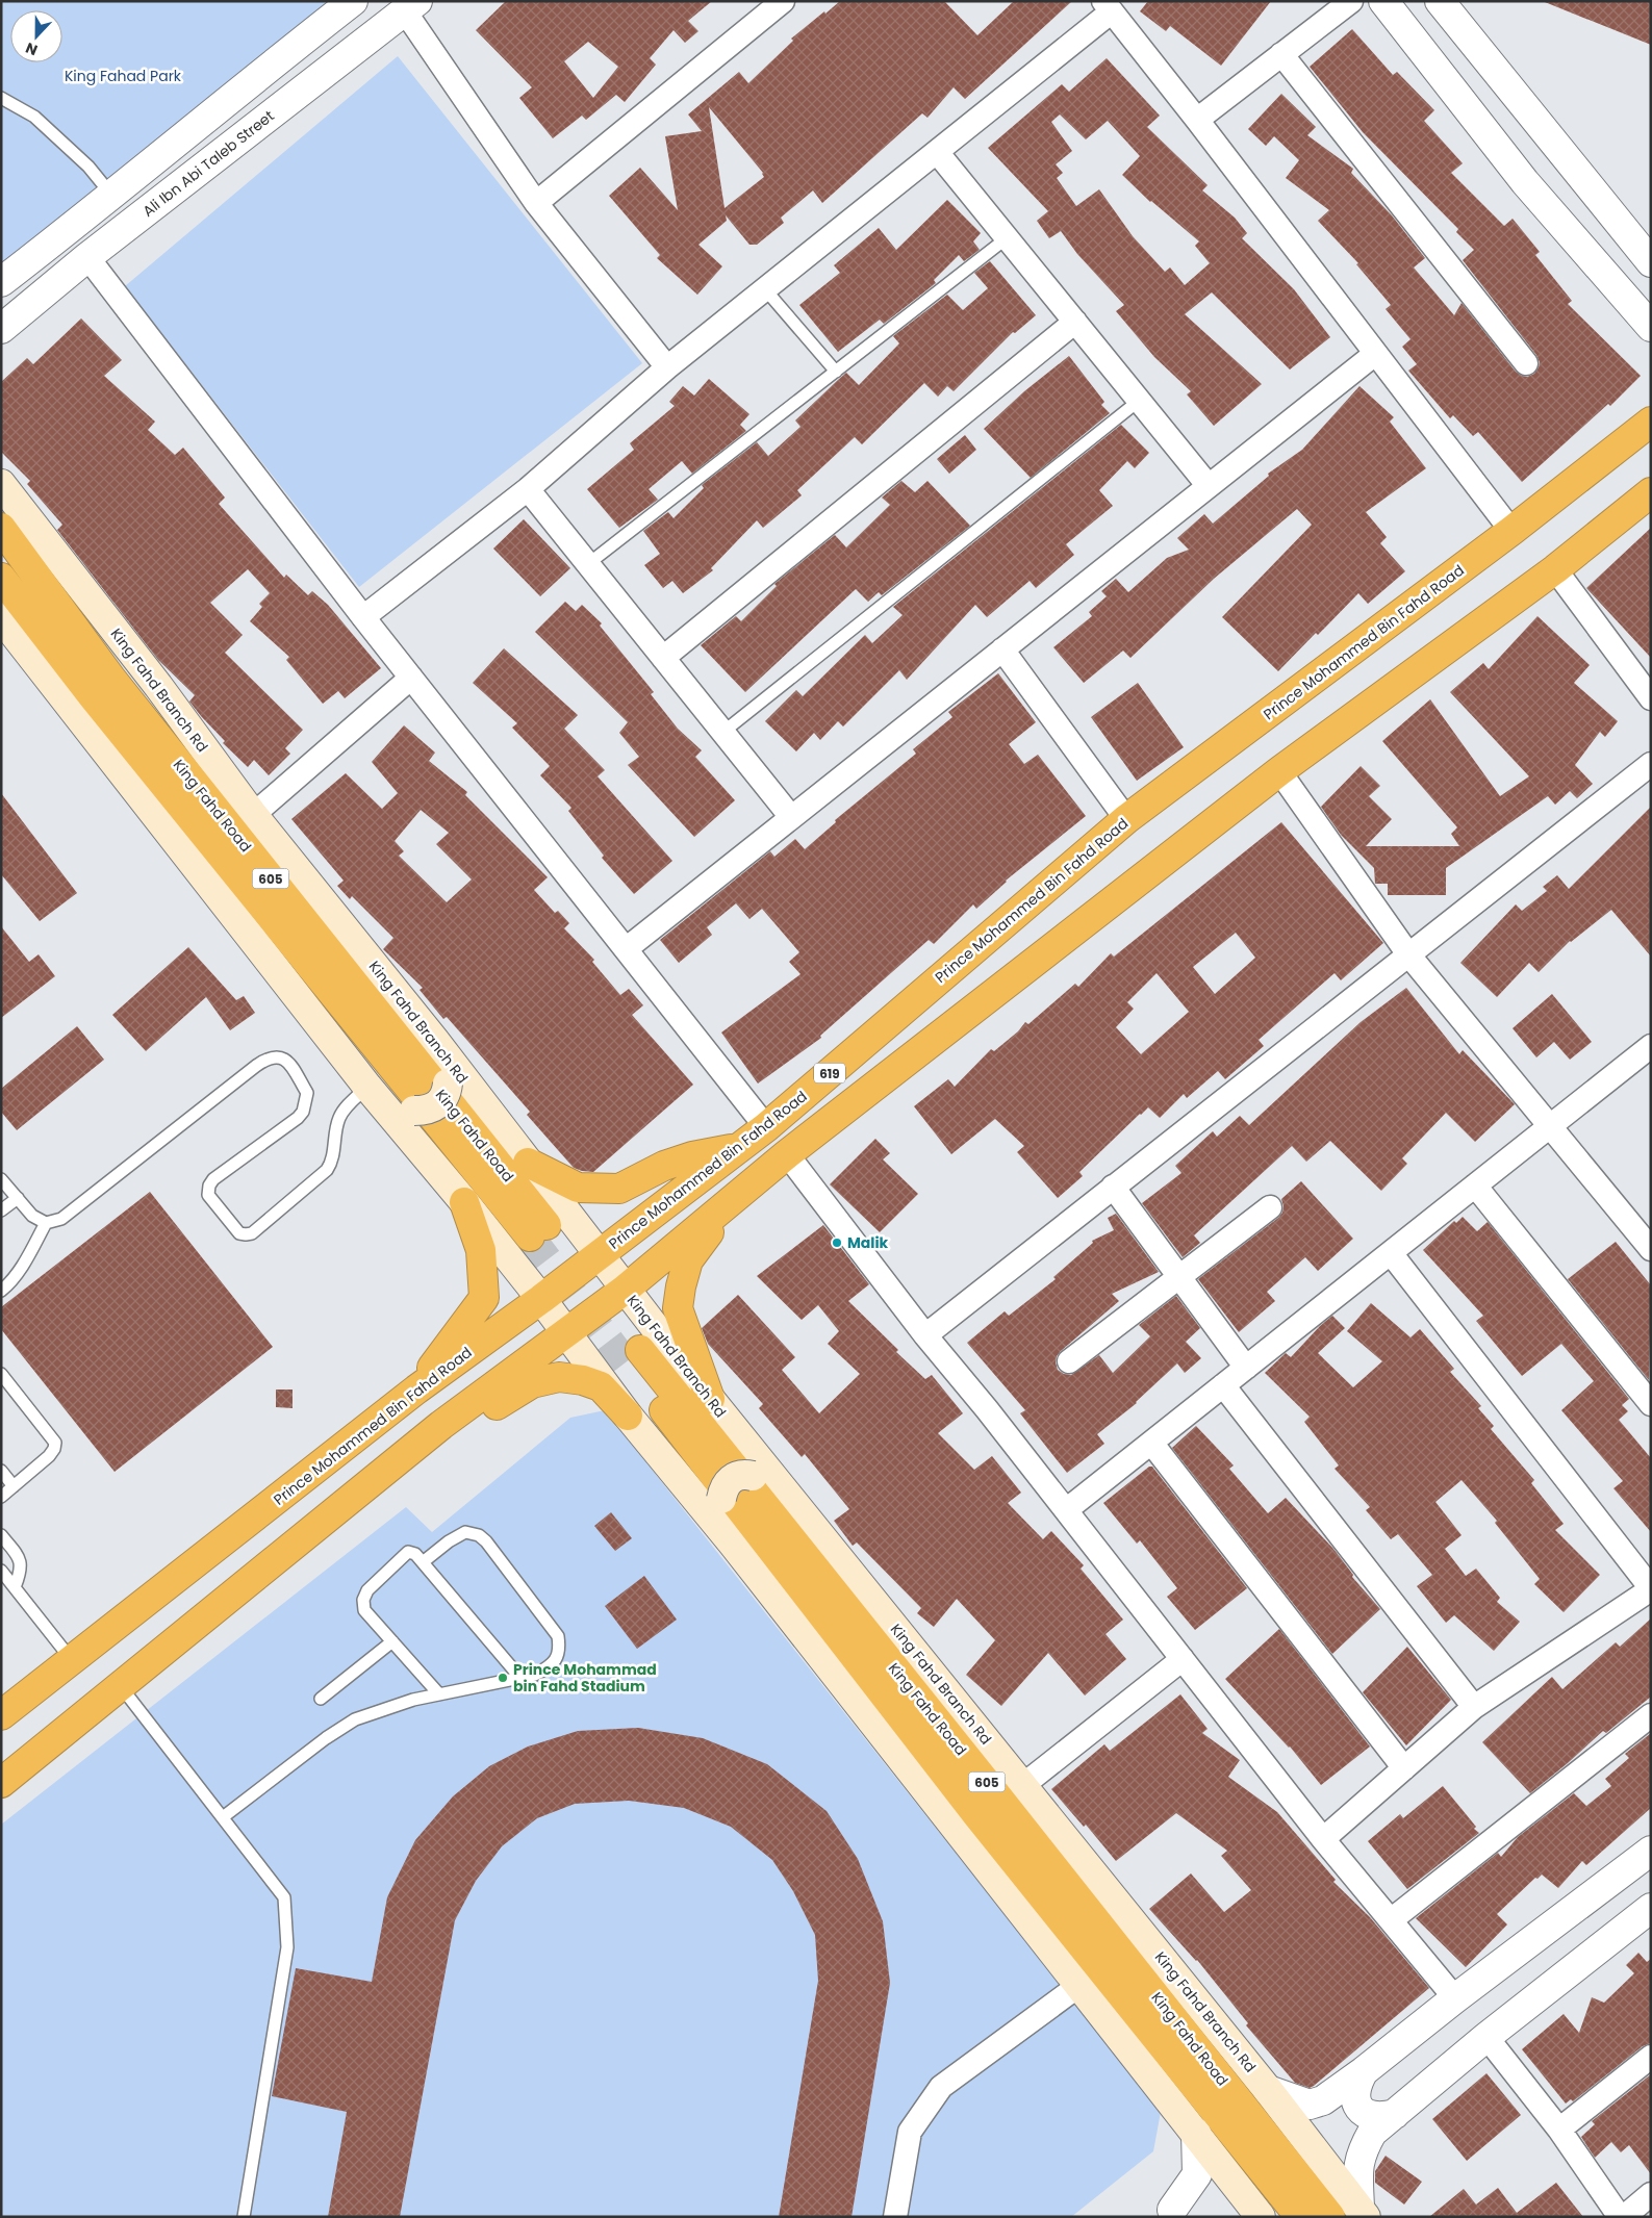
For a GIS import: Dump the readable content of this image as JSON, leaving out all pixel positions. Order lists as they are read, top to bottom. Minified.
{"streets":{"highway":["Prince Mohammed Bin Fahd Road","King Fahd Road","605","619"],"main road":["King Fahd Branch Rd"],"street":["Ali Ibn Abi Taleb Street"]},"crossings":[["Prince Mohammed Bin Fahd Road","King Fahd Branch Rd"],["King Fahd Branch Rd","619"]],"parks":["King Fahad Park"],"places":["Malik","Prince Mohammad bin Fahd Stadium"],"north":"bottom"}
